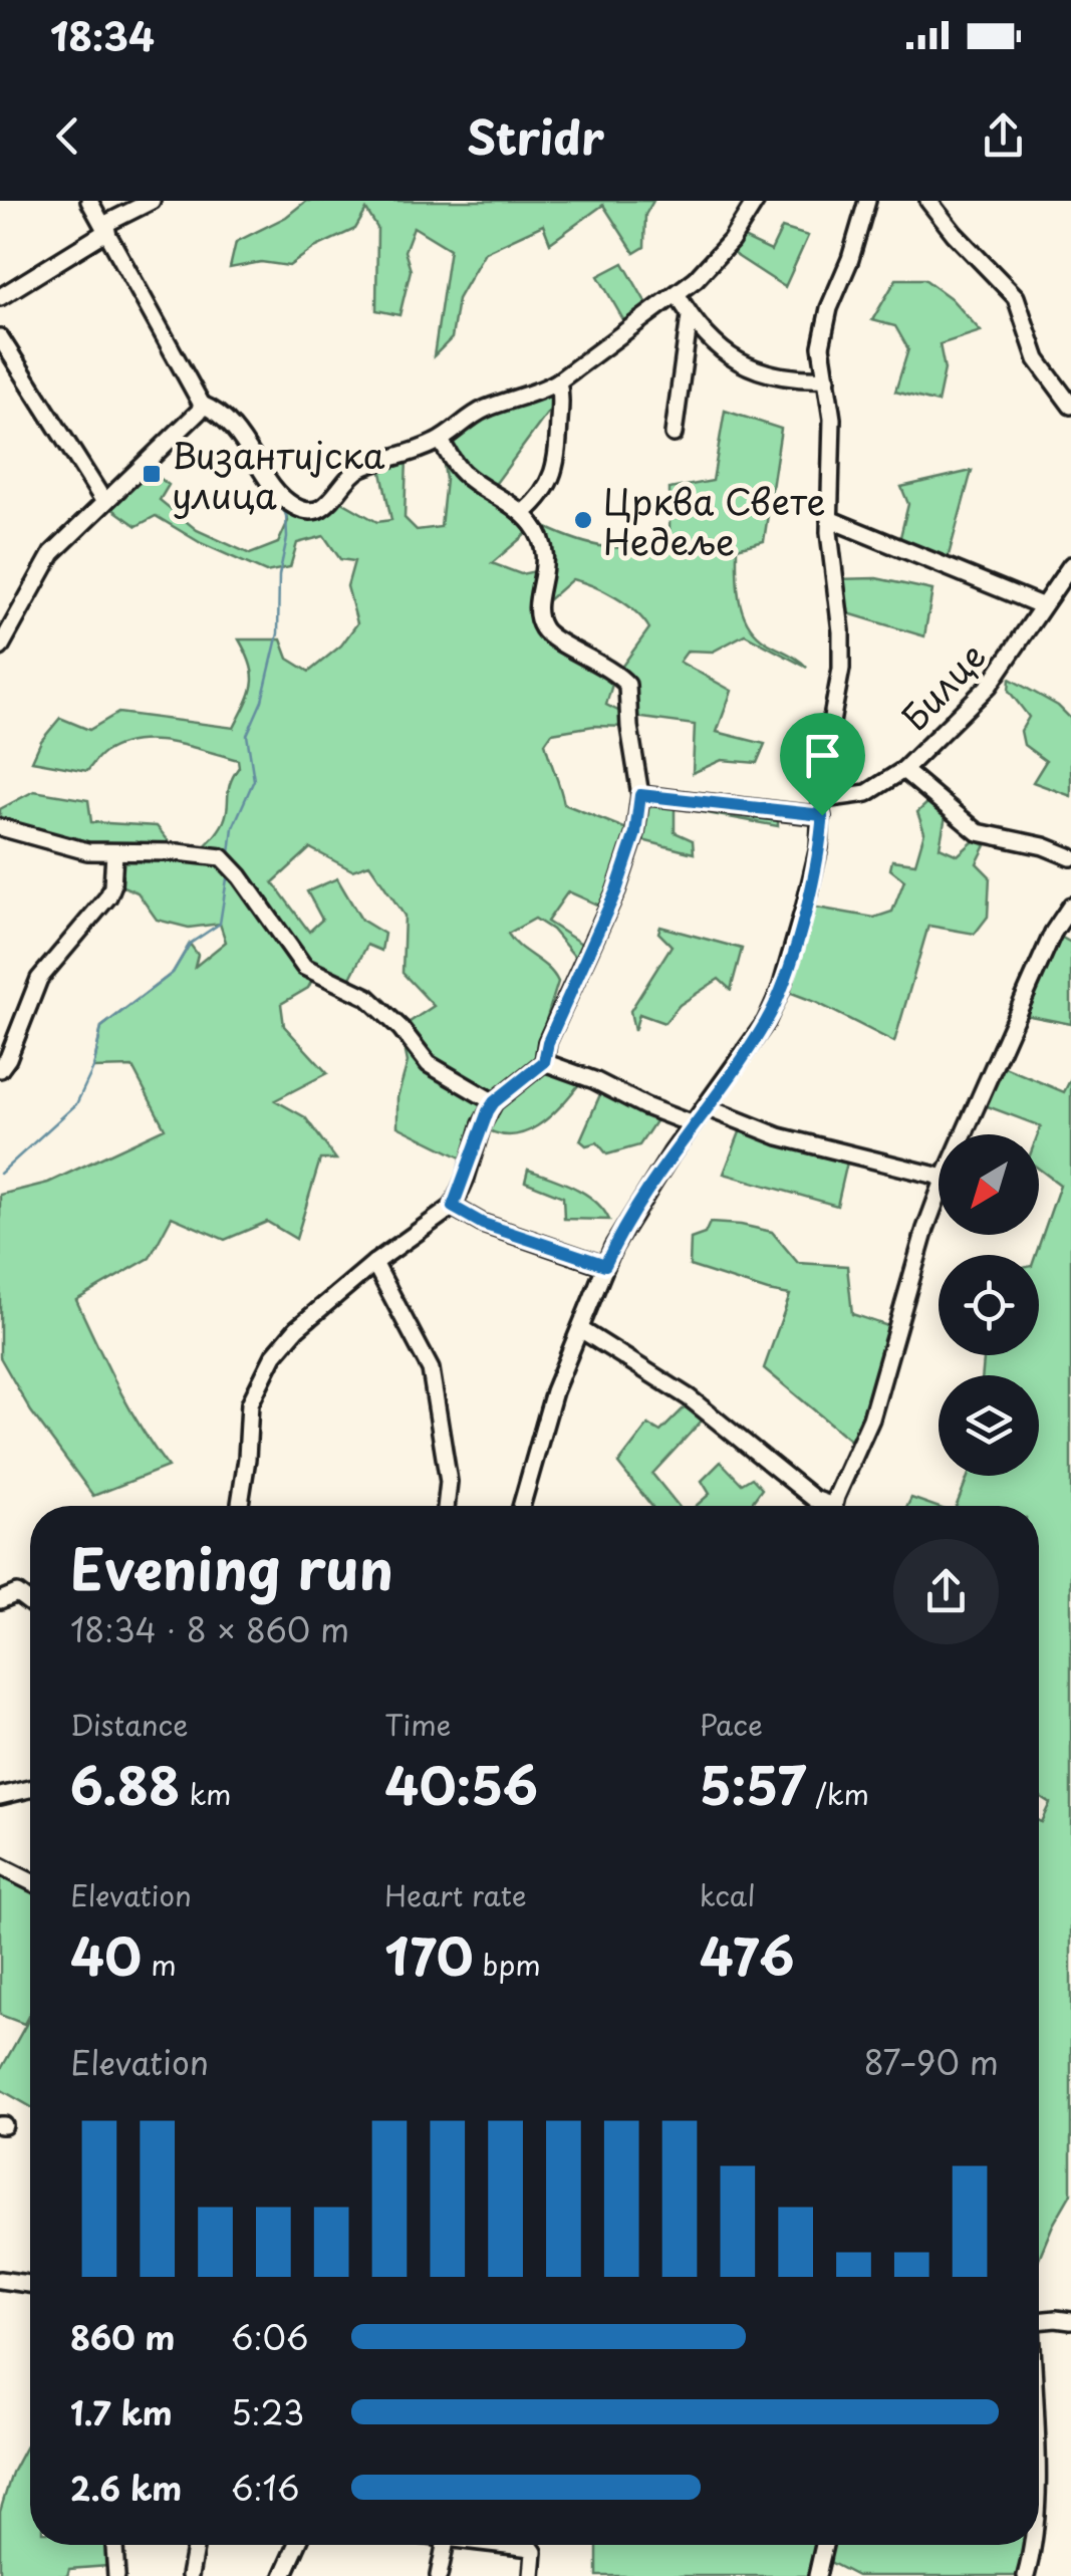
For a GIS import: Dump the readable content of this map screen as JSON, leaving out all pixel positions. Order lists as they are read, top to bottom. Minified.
{"streets":{"street":["Билце"]},"places":{"transit":["Византијска улица"],"other":["Црква Свете Недеље"]},"north":"bottom left","page":{"status":"18:34","header":"Stridr","heading":["Evening run","18:34 · 8 × 860 m"],"stats":[["Distance","6.88 km"],["Time","40:56"],["Pace","5:57 /km"],["Elevation","40 m"],["Heart rate","170 bpm"],["kcal","476"]],"chart":["Elevation","87–90 m"],"list":[{"name":"860 m","note":"6:06"},{"name":"1.7 km","note":"5:23"},{"name":"2.6 km","note":"6:16"}]}}
